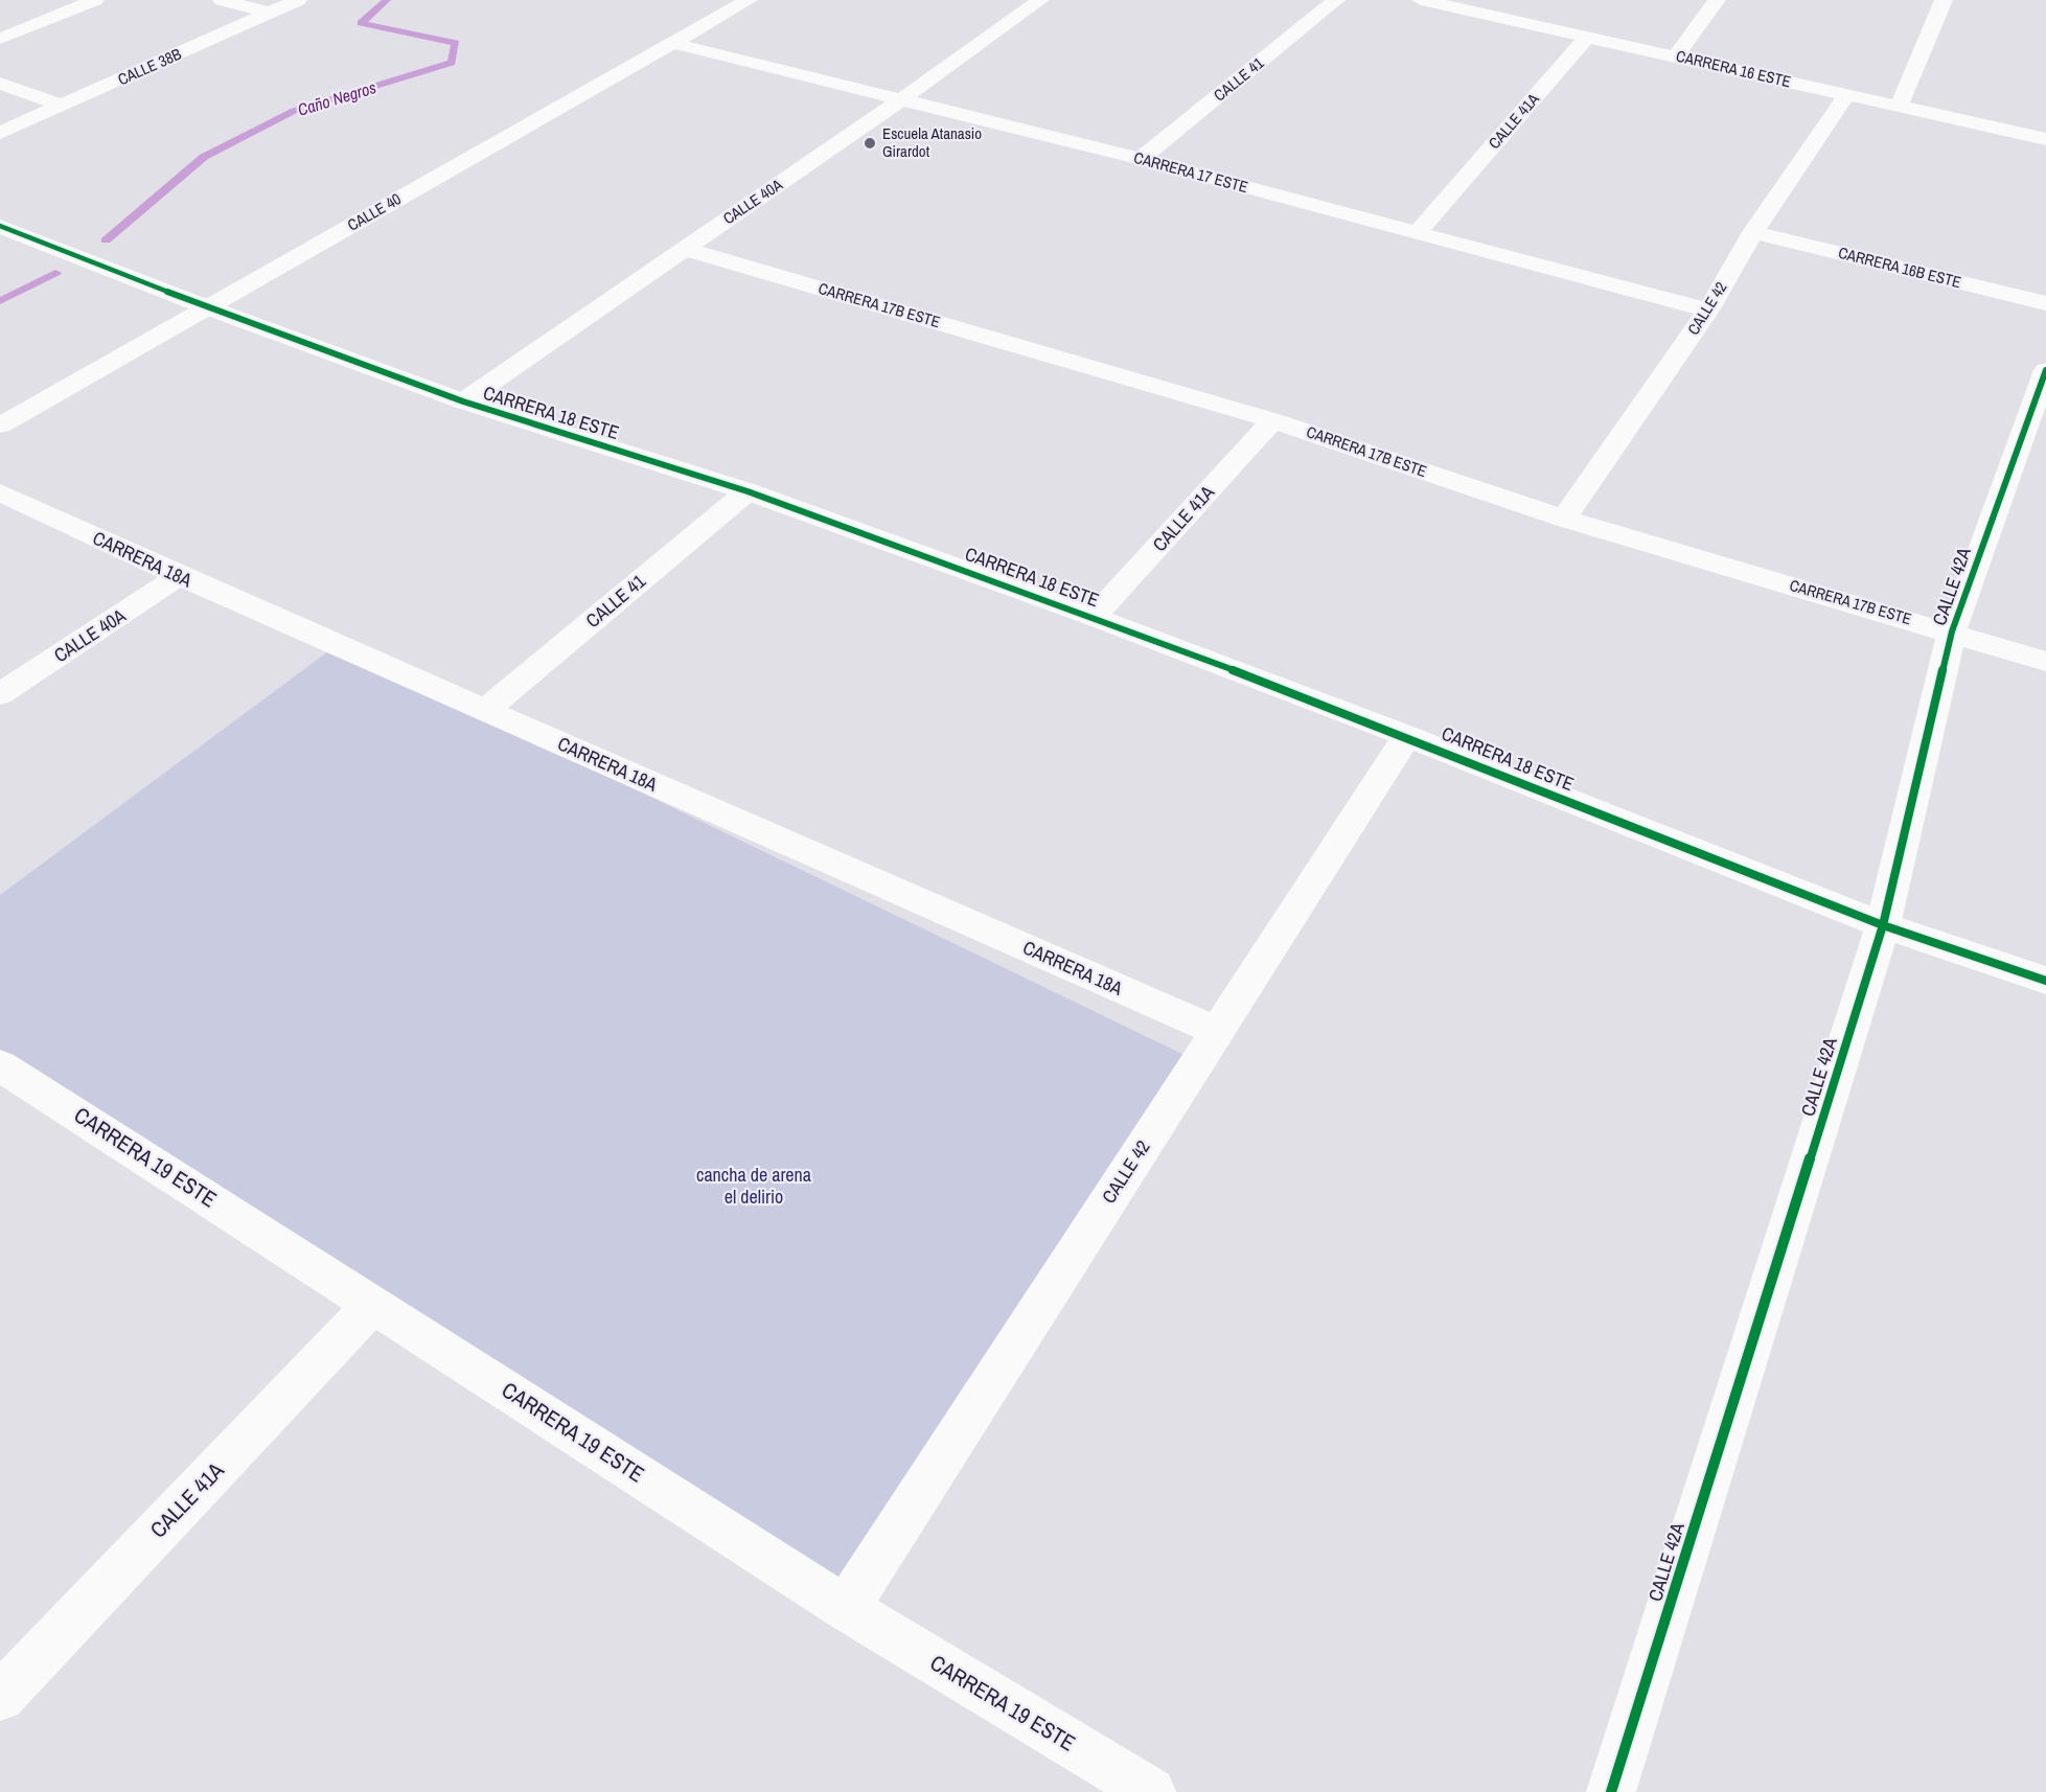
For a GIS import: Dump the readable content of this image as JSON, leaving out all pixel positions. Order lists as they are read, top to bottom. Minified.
{"streets":{"street":["CALLE 38B","CARRERA 16 ESTE","CALLE 41","CALLE 41A","CARRERA 17 ESTE","CALLE 40A","CALLE 40","CARRERA 16B ESTE","CARRERA 17B ESTE","CALLE 42","CARRERA 18 ESTE","CARRERA 18A","CALLE 42A","CARRERA 19 ESTE"]},"crossings":[["CARRERA 16 ESTE","CALLE 41A"],["CARRERA 16 ESTE","CALLE 42"],["CALLE 41","CARRERA 17 ESTE"],["CALLE 41","CARRERA 18 ESTE"],["CALLE 41","CARRERA 18A"],["CALLE 41A","CARRERA 17 ESTE"],["CALLE 41A","CARRERA 17B ESTE"],["CALLE 41A","CARRERA 18 ESTE"],["CALLE 41A","CARRERA 19 ESTE"],["CARRERA 17 ESTE","CALLE 40A"],["CARRERA 17 ESTE","CALLE 40"],["CARRERA 17 ESTE","CALLE 42"],["CALLE 40A","CARRERA 17B ESTE"],["CALLE 40A","CARRERA 18 ESTE"],["CALLE 40A","CARRERA 18A"],["CALLE 40","CARRERA 18 ESTE"],["CARRERA 16B ESTE","CALLE 42"],["CARRERA 17B ESTE","CALLE 42"],["CARRERA 17B ESTE","CALLE 42A"],["CALLE 42","CARRERA 18 ESTE"],["CALLE 42","CARRERA 18A"],["CALLE 42","CARRERA 19 ESTE"],["CARRERA 18 ESTE","CALLE 42A"]],"water":["Caño Negros"],"parks":["cancha de arena el delirio"],"places":["Escuela Atanasio Girardot"]}
